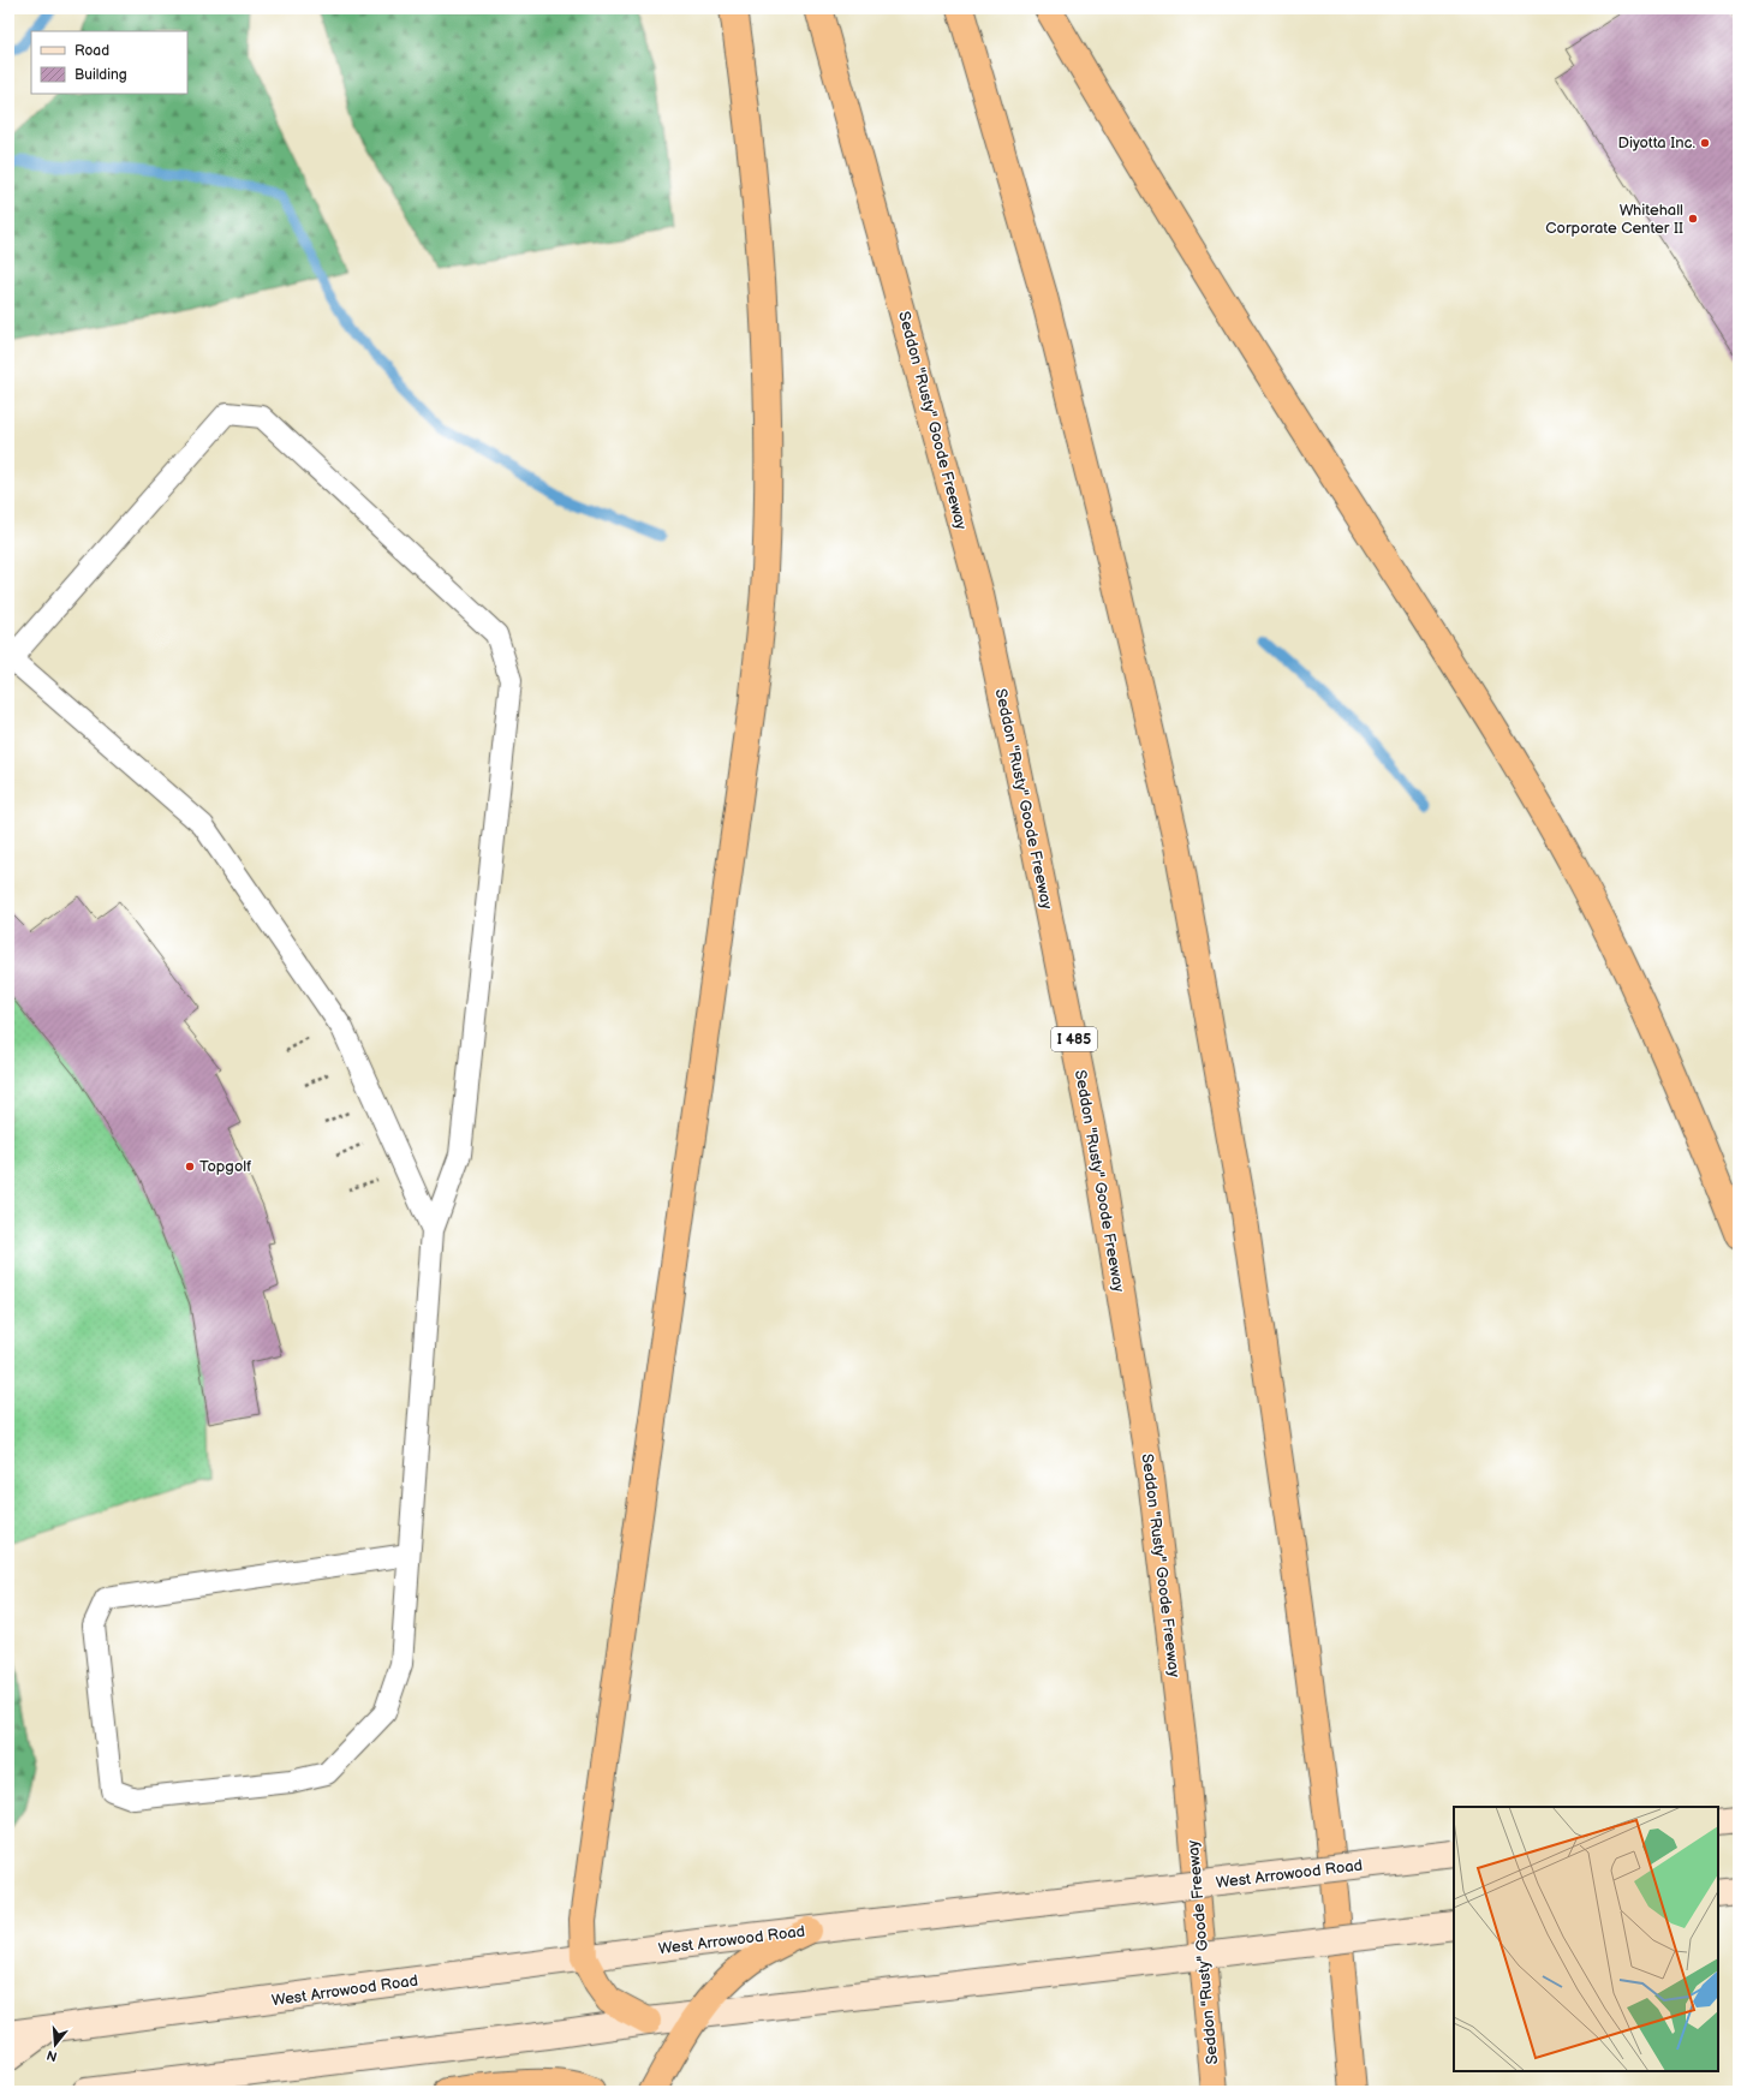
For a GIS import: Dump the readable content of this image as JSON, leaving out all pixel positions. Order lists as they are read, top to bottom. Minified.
{"streets":{"highway":["Seddon \"Rusty\" Goode Freeway","I 485"],"main road":["West Arrowood Road"]},"places":["Diyotta Inc.","Whitehall Corporate Center II","Topgolf"],"legend":["Road","Building"],"north":"bottom"}
